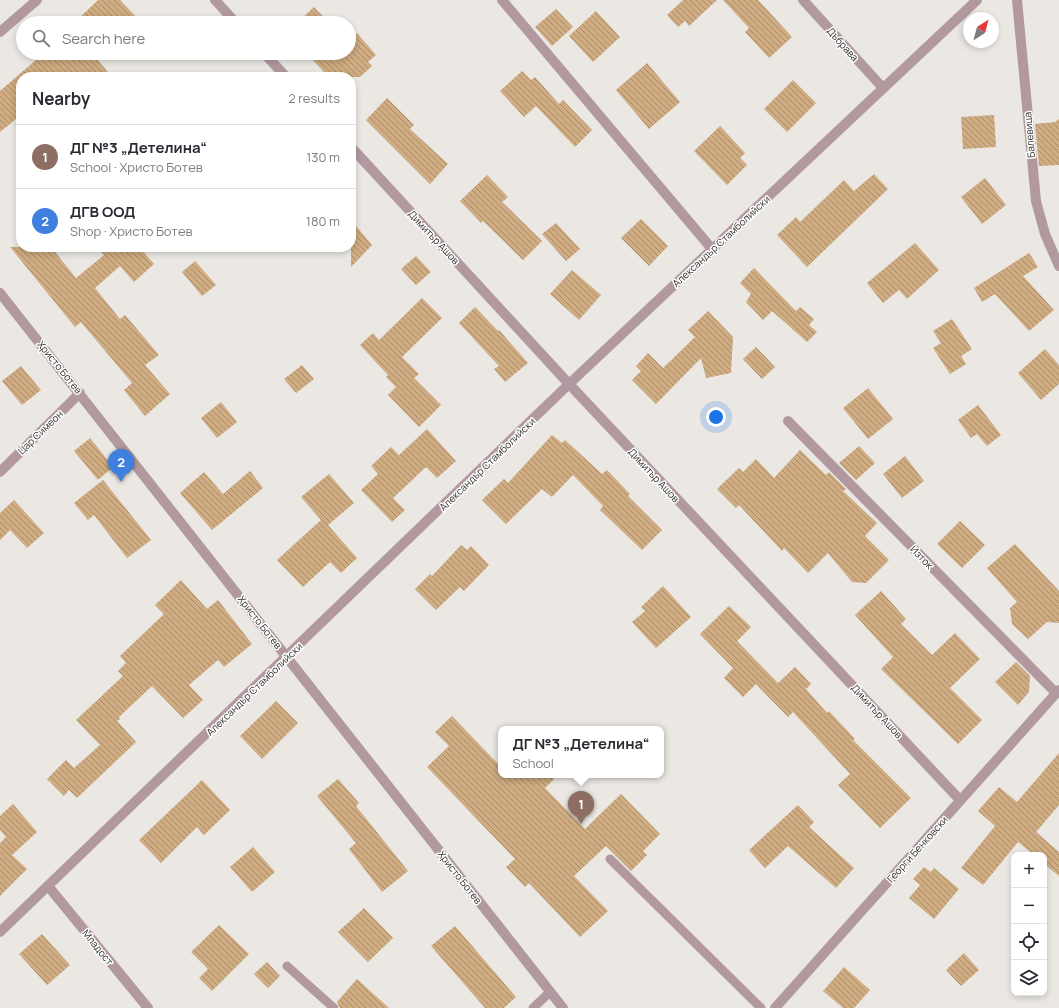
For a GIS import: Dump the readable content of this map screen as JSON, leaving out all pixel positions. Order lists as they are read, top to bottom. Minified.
{"streets":{"street":["Дъбрава","Балевица","Димитър Ашов","Александър Стамболийски","Христо Ботев","Цар Симеон","Изток","Георги Бенковски","Младост"]},"crossings":[["Дъбрава","Александър Стамболийски"],["Димитър Ашов","Александър Стамболийски"],["Димитър Ашов","Георги Бенковски"],["Александър Стамболийски","Христо Ботев"],["Александър Стамболийски","Младост"],["Христо Ботев","Цар Симеон"],["Изток","Георги Бенковски"]],"north":"top right","page":{"search":"Search here","heading":["Nearby","2 results"],"list":[{"mark":"1","name":"ДГ №3 „Детелина“","note":"School · Христо Ботев","value":"130 m"},{"mark":"2","name":"ДГВ ООД","note":"Shop · Христо Ботев","value":"180 m"}],"pins":["2","1"],"popup":["ДГ №3 „Детелина“","School"],"map_buttons":["+","−"]}}
